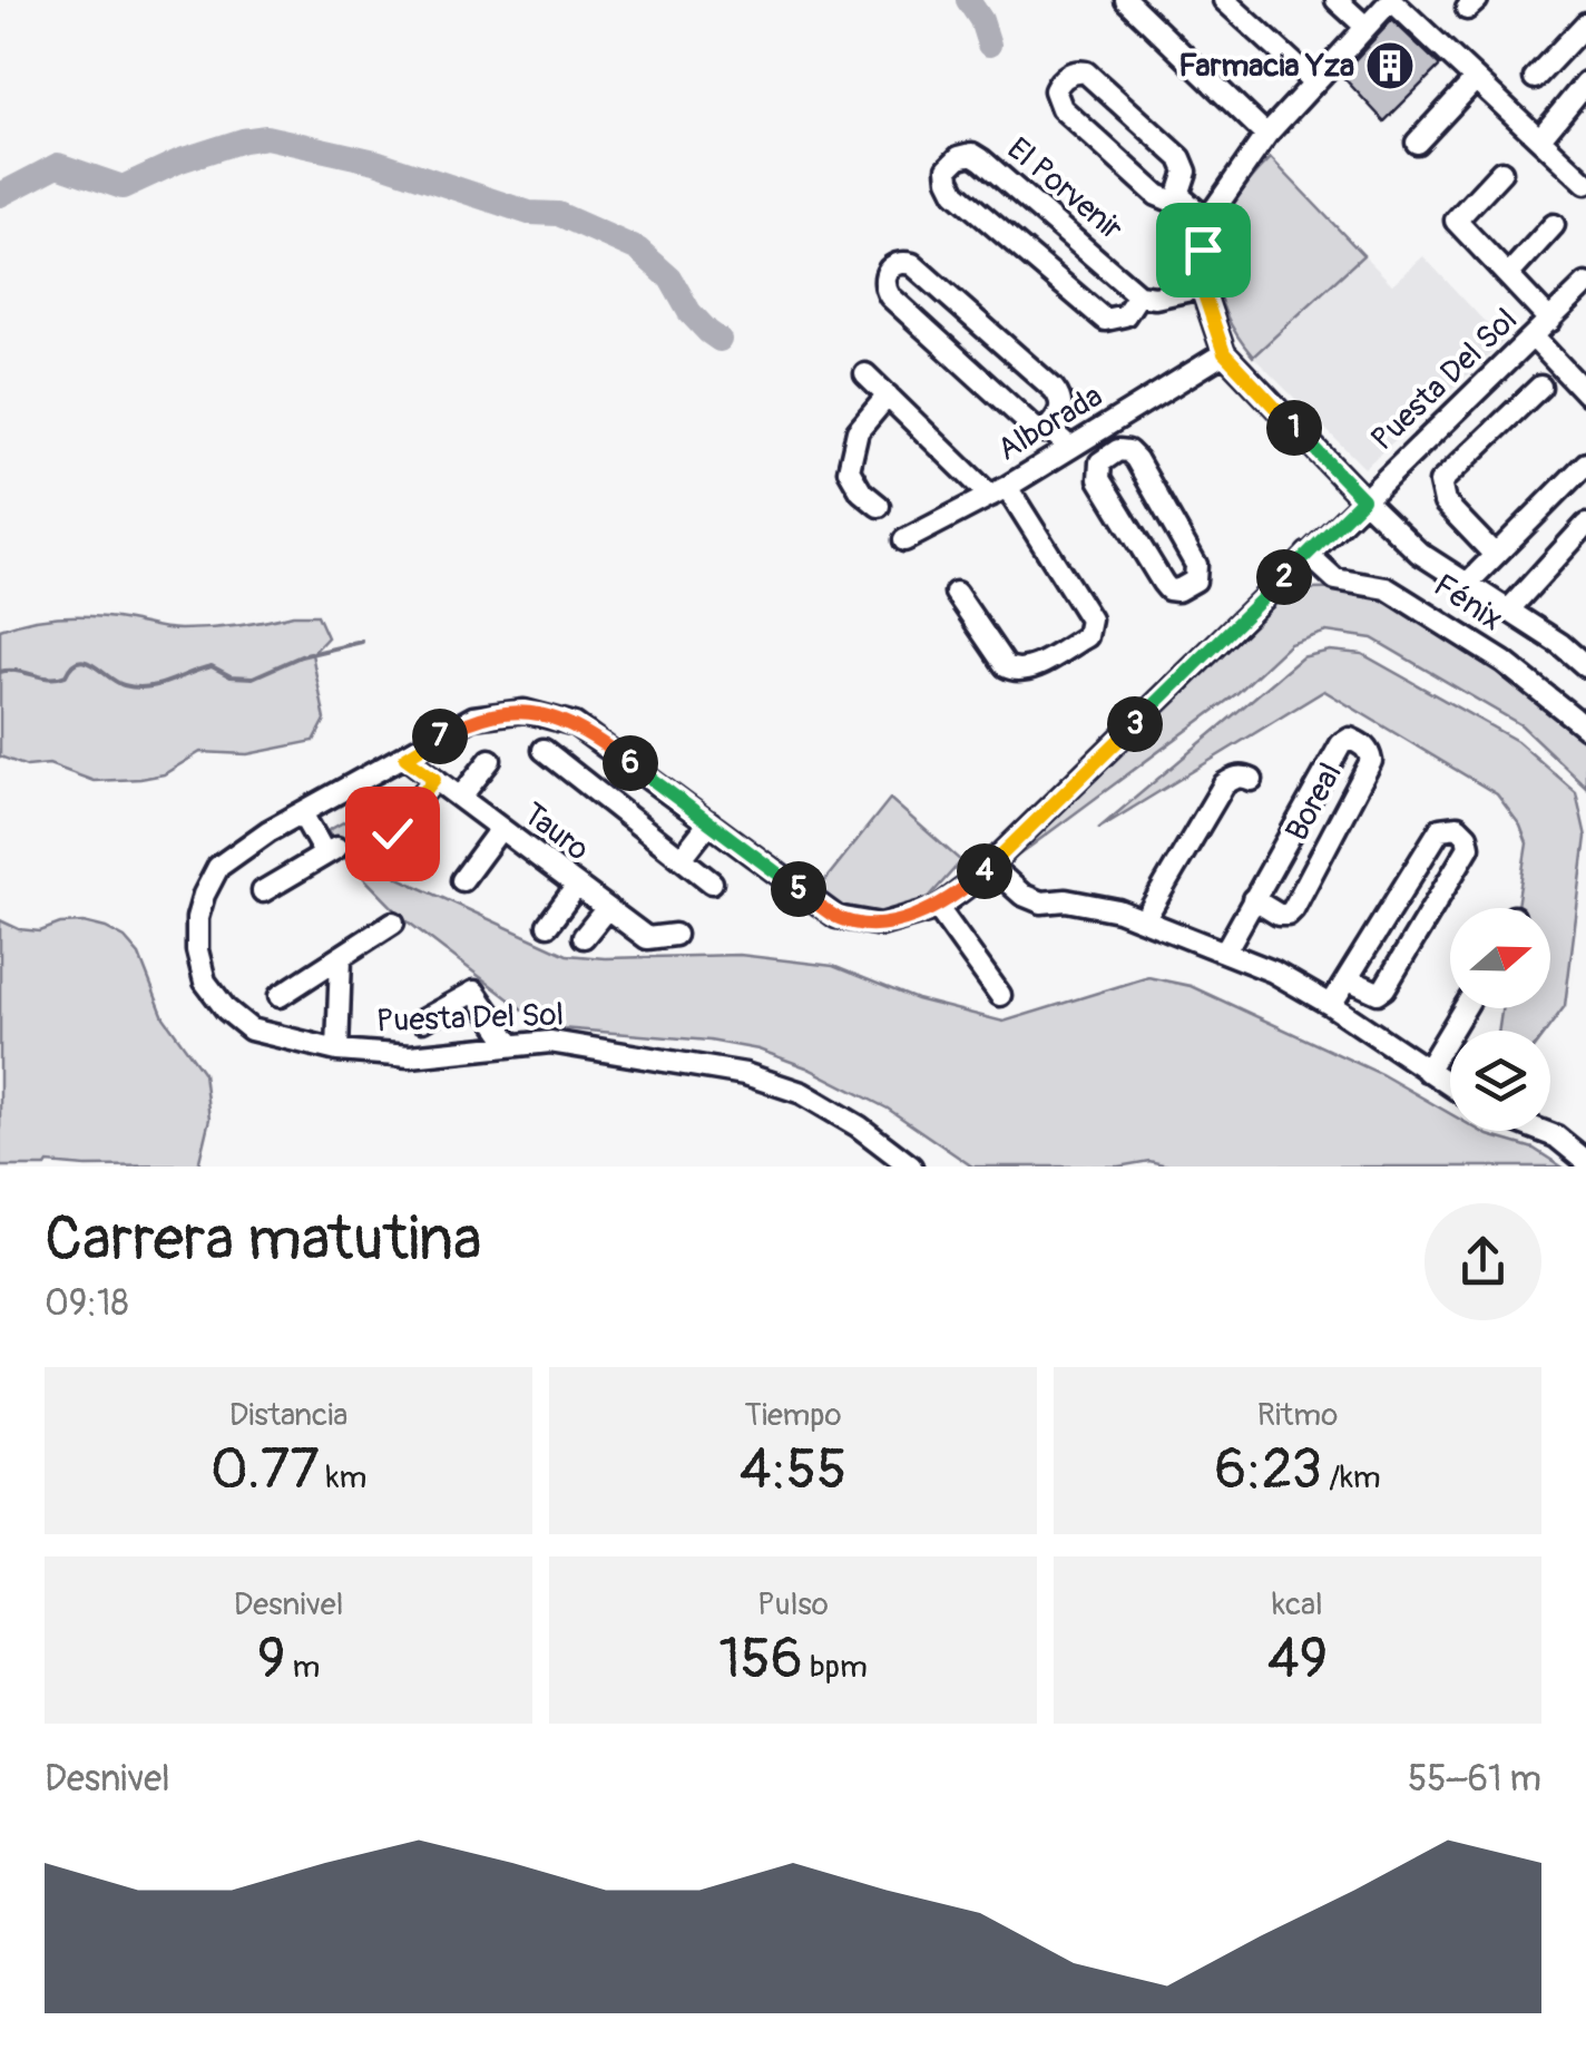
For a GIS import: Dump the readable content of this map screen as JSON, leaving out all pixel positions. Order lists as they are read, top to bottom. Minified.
{"streets":{"street":["El Porvenir","Puesta Del Sol","Alborada","Fénix","Boreal","Tauro"]},"crossings":[["Puesta Del Sol","Fénix"],["Puesta Del Sol","Tauro"]],"places":{"building":["Farmacia Yza"]},"north":"right","page":{"pins":["1","2","3","7","6","4","5"],"heading":["Carrera matutina","09:18"],"stats":[["Distancia","0.77 km"],["Tiempo","4:55"],["Ritmo","6:23 /km"],["Desnivel","9 m"],["Pulso","156 bpm"],["kcal","49"]],"chart":["Desnivel","55–61 m"]}}
